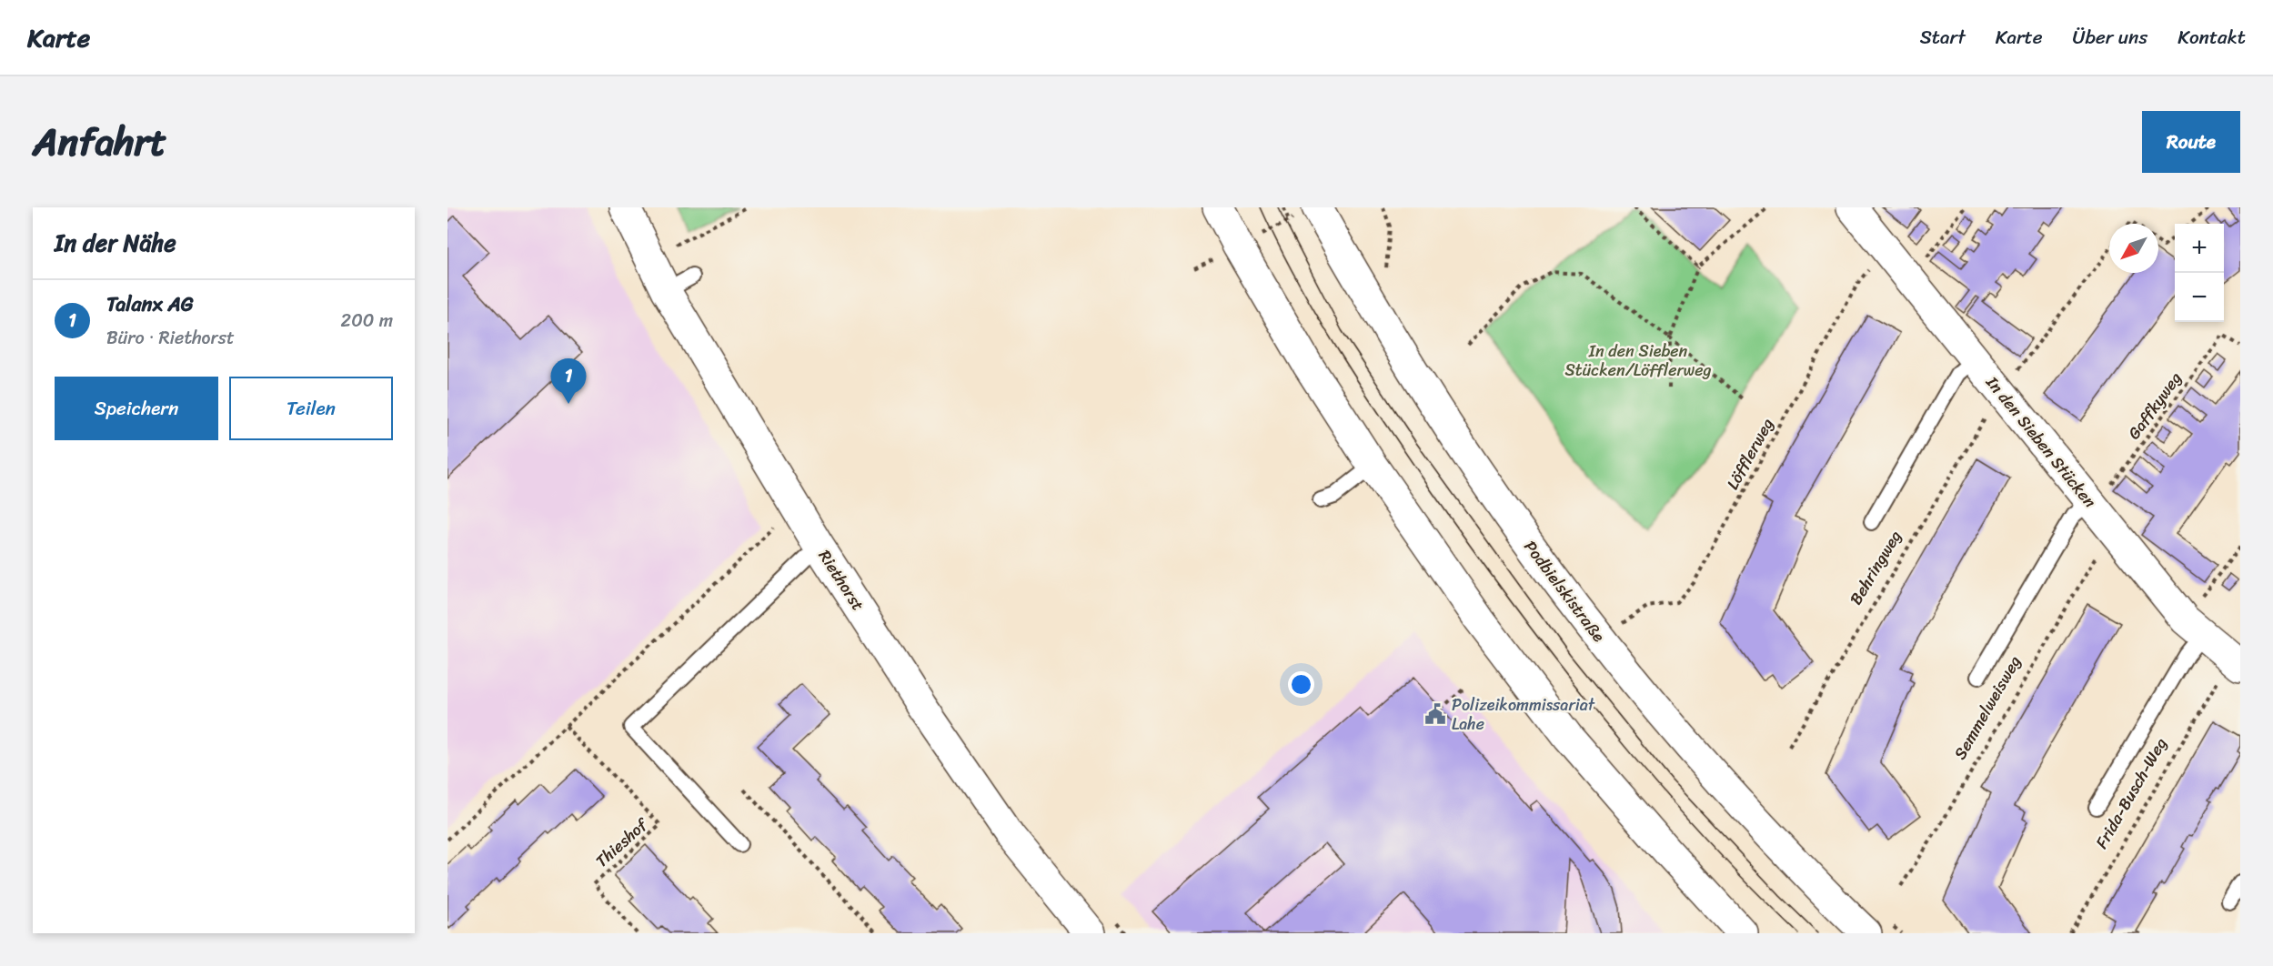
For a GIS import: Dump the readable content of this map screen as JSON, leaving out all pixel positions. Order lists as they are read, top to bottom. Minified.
{"streets":{"main road":["In den Sieben Stücken","Riethorst","Podbielskistraße"],"lane":["Behringweg","Semmelweisweg","Frida-Busch-Weg"],"path":["Gaffkyweg","Löfflerweg","Thieshof"]},"crossings":[["Gaffkyweg","In den Sieben Stücken"],["Gaffkyweg","Semmelweisweg"],["In den Sieben Stücken","Behringweg"],["In den Sieben Stücken","Semmelweisweg"],["In den Sieben Stücken","Frida-Busch-Weg"]],"parks":["In den Sieben Stücken/Löfflerweg"],"places":{"public building":["Polizeikommissariat Lahe"]},"north":"bottom left","page":{"header":"Karte","nav":["Start","Karte","Über uns","Kontakt"],"title":"Anfahrt","buttons":["Route",["Speichern","Teilen"]],"heading":"In der Nähe","map_buttons":["+","−"],"list":[{"mark":"1","name":"Talanx AG","note":"Büro · Riethorst","value":"200 m"}],"pins":"1"}}
